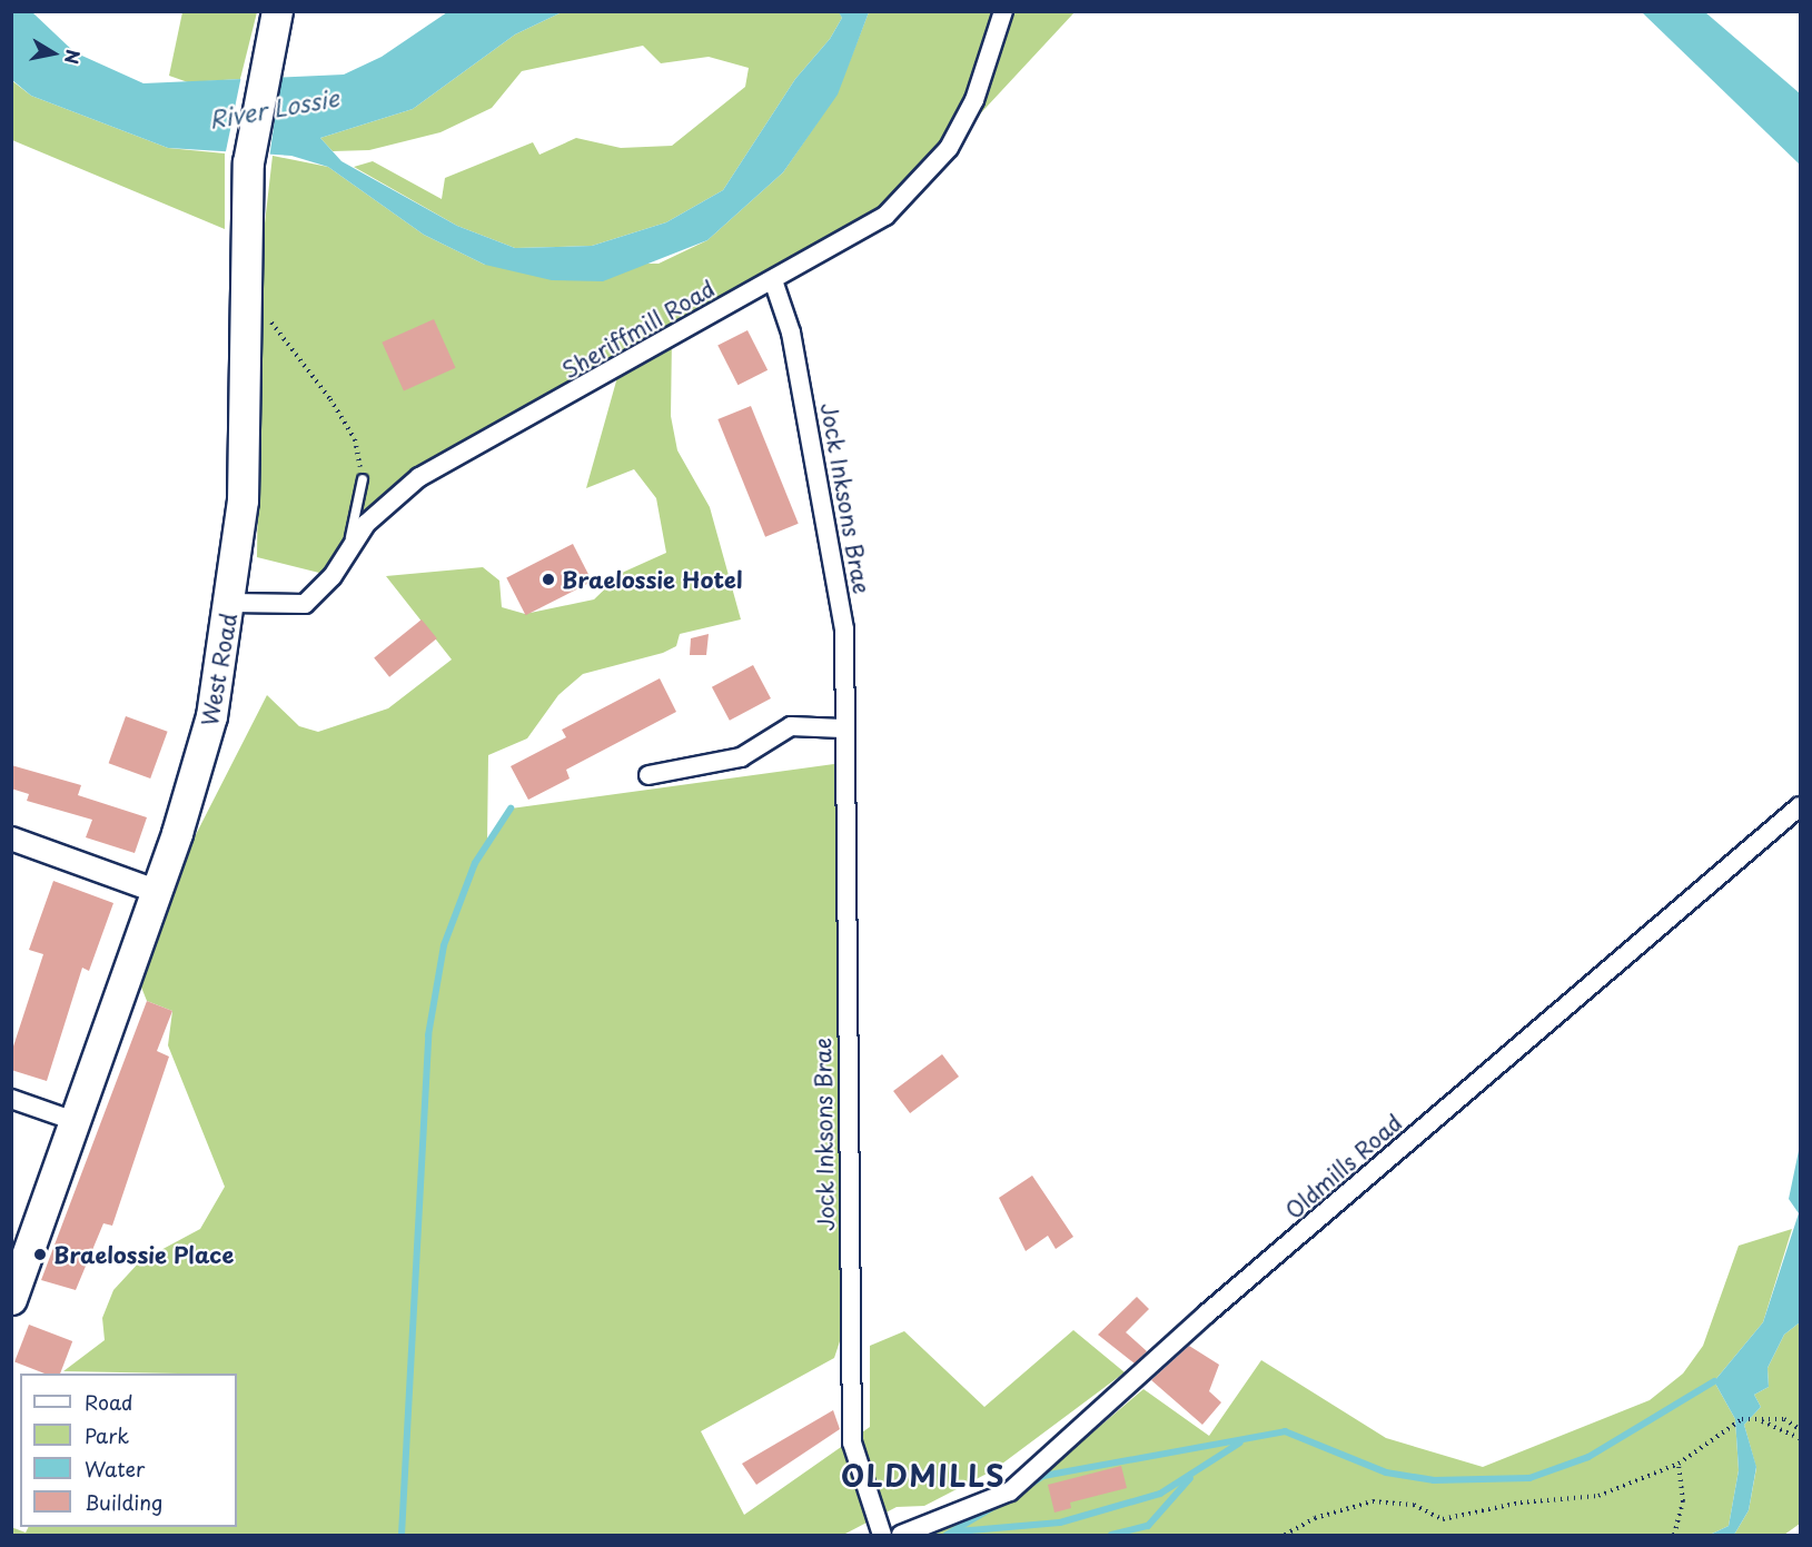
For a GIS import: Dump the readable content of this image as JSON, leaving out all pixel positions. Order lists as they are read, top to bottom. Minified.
{"streets":{"highway":["West Road"],"street":["Sheriffmill Road","Jock Inksons Brae","Oldmills Road"]},"crossings":[["Sheriffmill Road","Jock Inksons Brae"],["Sheriffmill Road","West Road"]],"districts":["OLDMILLS"],"water":["River Lossie"],"places":["Braelossie Hotel","Braelossie Place"],"legend":["Road","Park","Water","Building"],"north":"right"}
